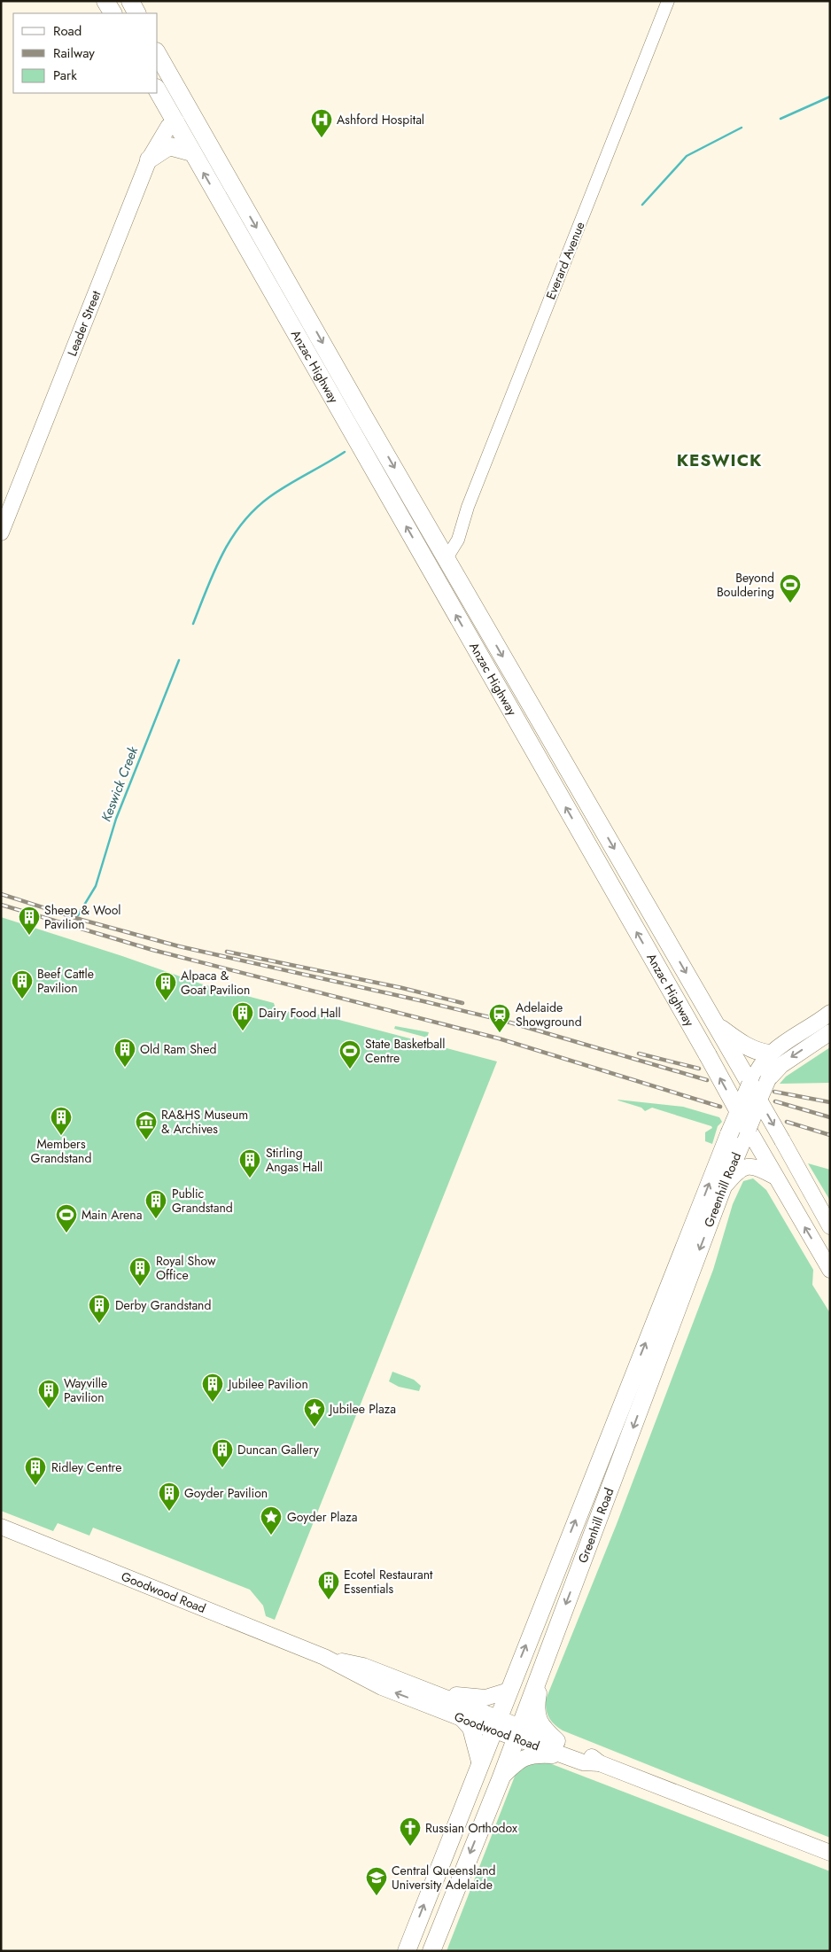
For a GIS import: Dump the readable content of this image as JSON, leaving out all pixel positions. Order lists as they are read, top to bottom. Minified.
{"streets":{"highway":["Anzac Highway","Greenhill Road"],"main road":["Leader Street","Goodwood Road"],"street":["Everard Avenue"]},"crossings":[["Everard Avenue","Anzac Highway"],["Leader Street","Anzac Highway"],["Anzac Highway","Greenhill Road"],["Greenhill Road","Goodwood Road"]],"districts":["KESWICK"],"water":["Keswick Creek"],"places":{"hospital":["Ashford Hospital"],"sports":["Beyond Bouldering","State Basketball Centre","Main Arena"],"building":["Sheep & Wool Pavilion","Beef Cattle Pavilion","Alpaca & Goat Pavilion","Dairy Food Hall","Old Ram Shed","Members Grandstand","Stirling Angas Hall","Public Grandstand","Royal Show Office","Derby Grandstand","Jubilee Pavilion","Wayville Pavilion","Duncan Gallery","Ridley Centre","Goyder Pavilion","Ecotel Restaurant Essentials"],"station":["Adelaide Showground"],"museum":["RA&HS Museum & Archives"],"place":["Jubilee Plaza","Goyder Plaza"],"church":["Russian Orthodox"],"school or university":["Central Queensland University Adelaide"]},"legend":["Road","Railway","Park"]}
